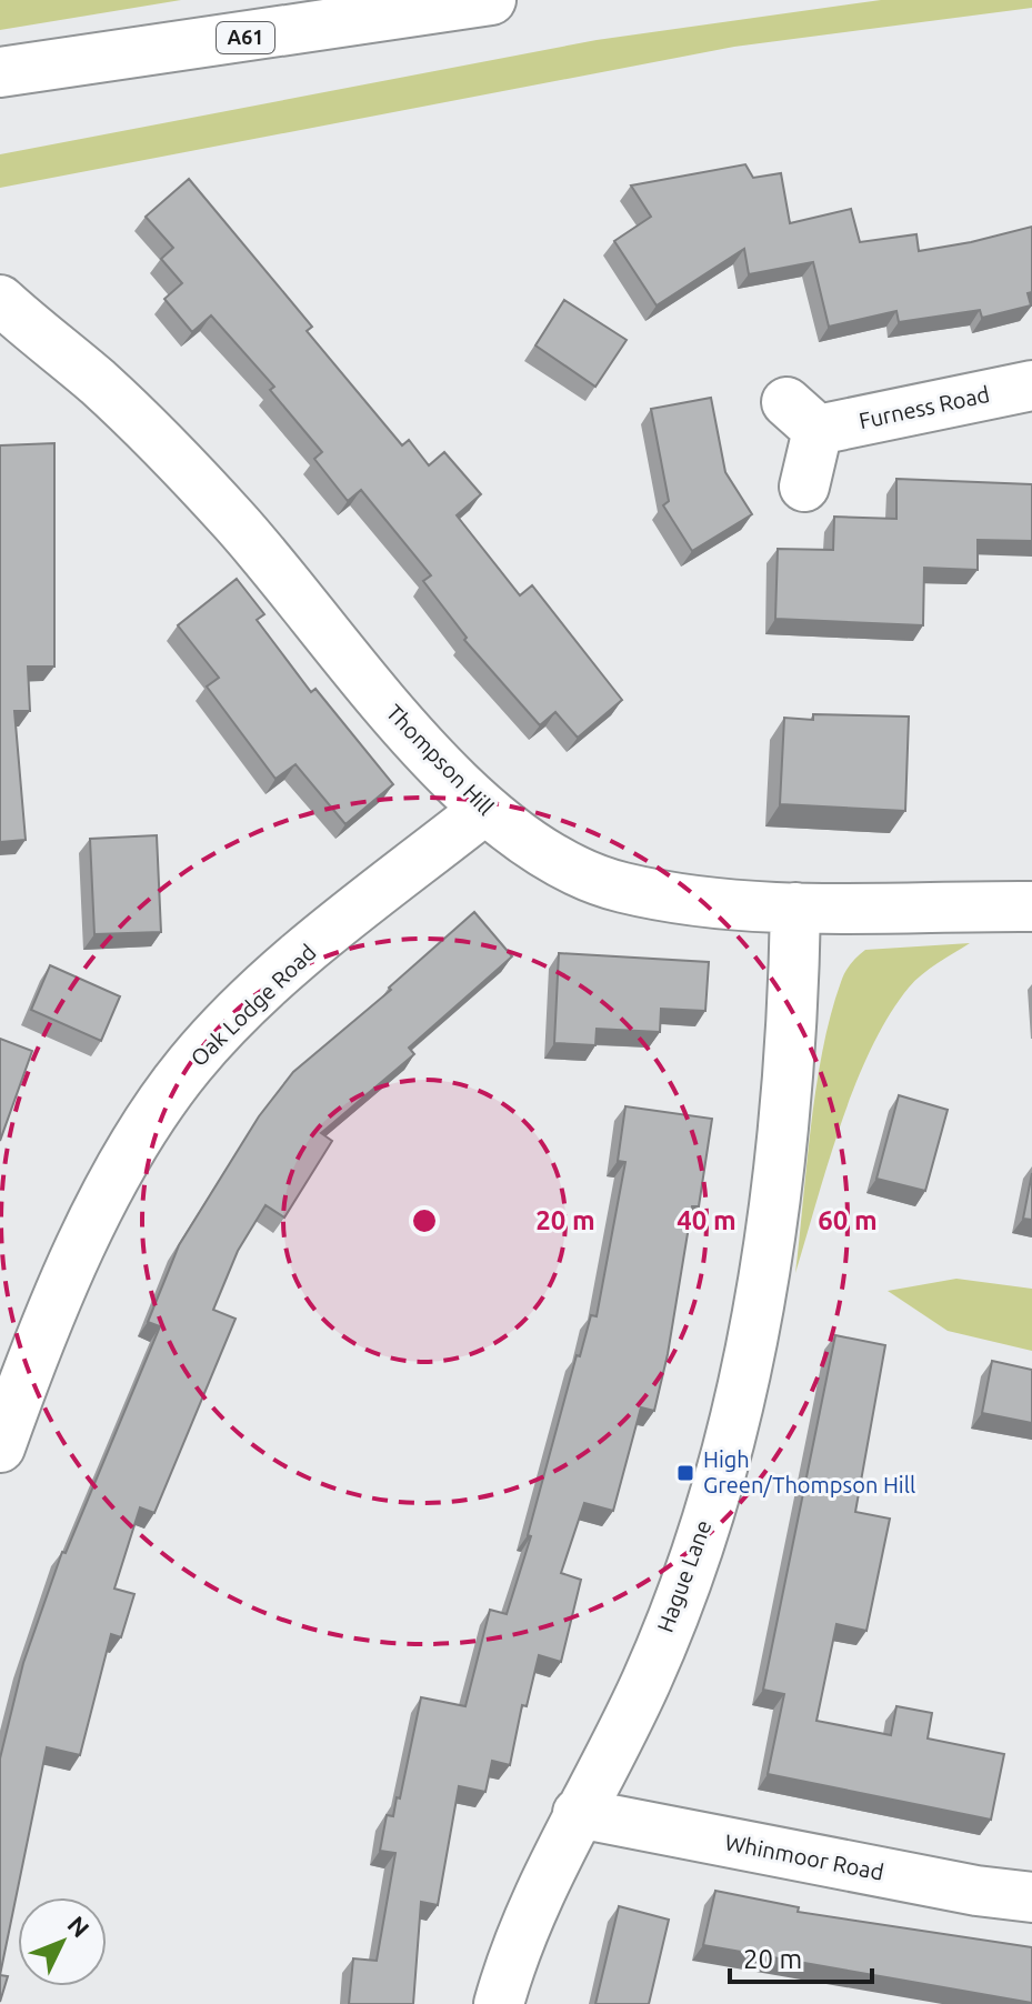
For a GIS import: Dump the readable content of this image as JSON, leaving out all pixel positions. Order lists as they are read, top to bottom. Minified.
{"streets":{"main road":["A61","Furness Road","Thompson Hill","Oak Lodge Road","Hague Lane","Whinmoor Road"]},"crossings":[["Thompson Hill","Oak Lodge Road"],["Thompson Hill","Hague Lane"],["Hague Lane","Whinmoor Road"]],"places":{"transit":["High Green/Thompson Hill"]},"scale_bar":"20 m","north":"top right","rings":["20 m","40 m","60 m"]}
